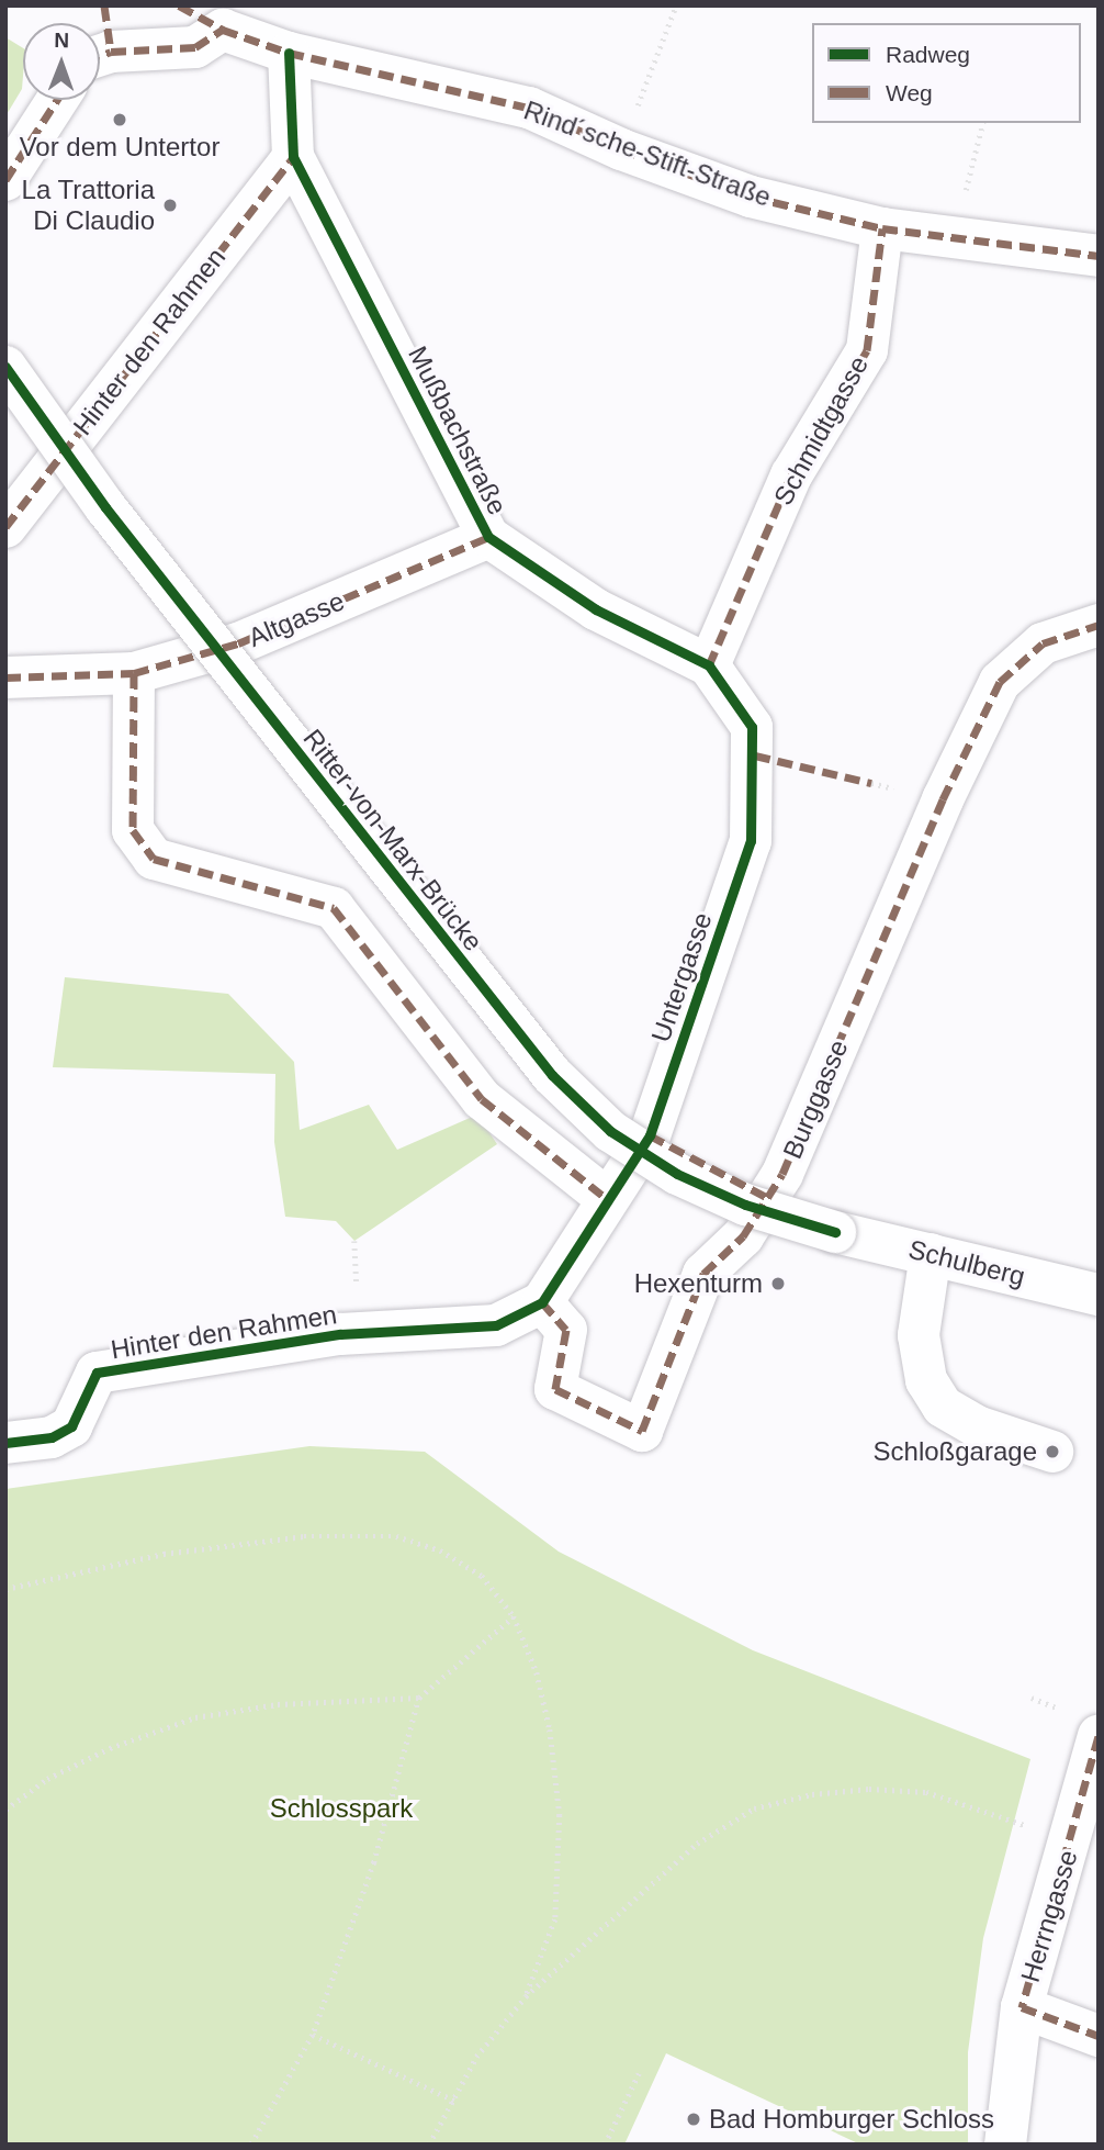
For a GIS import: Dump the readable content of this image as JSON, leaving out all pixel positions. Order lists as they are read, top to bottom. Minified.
{"streets":{"street":["Rind´sche-Stift-Straße","Hinter den Rahmen","Mußbachstraße","Schmidtgasse","Altgasse","Ritter-von-Marx-Brücke","Untergasse","Burggasse","Schulberg","Herrngasse"]},"crossings":[["Rind´sche-Stift-Straße","Mußbachstraße"],["Rind´sche-Stift-Straße","Schmidtgasse"],["Hinter den Rahmen","Mußbachstraße"],["Hinter den Rahmen","Burggasse"],["Mußbachstraße","Schmidtgasse"],["Mußbachstraße","Altgasse"],["Mußbachstraße","Untergasse"],["Ritter-von-Marx-Brücke","Schulberg"]],"parks":["Schlosspark"],"places":["Vor dem Untertor","La Trattoria Di Claudio","Hexenturm","Schloßgarage","Bad Homburger Schloss"],"legend":["Radweg","Weg"],"north":"top"}
